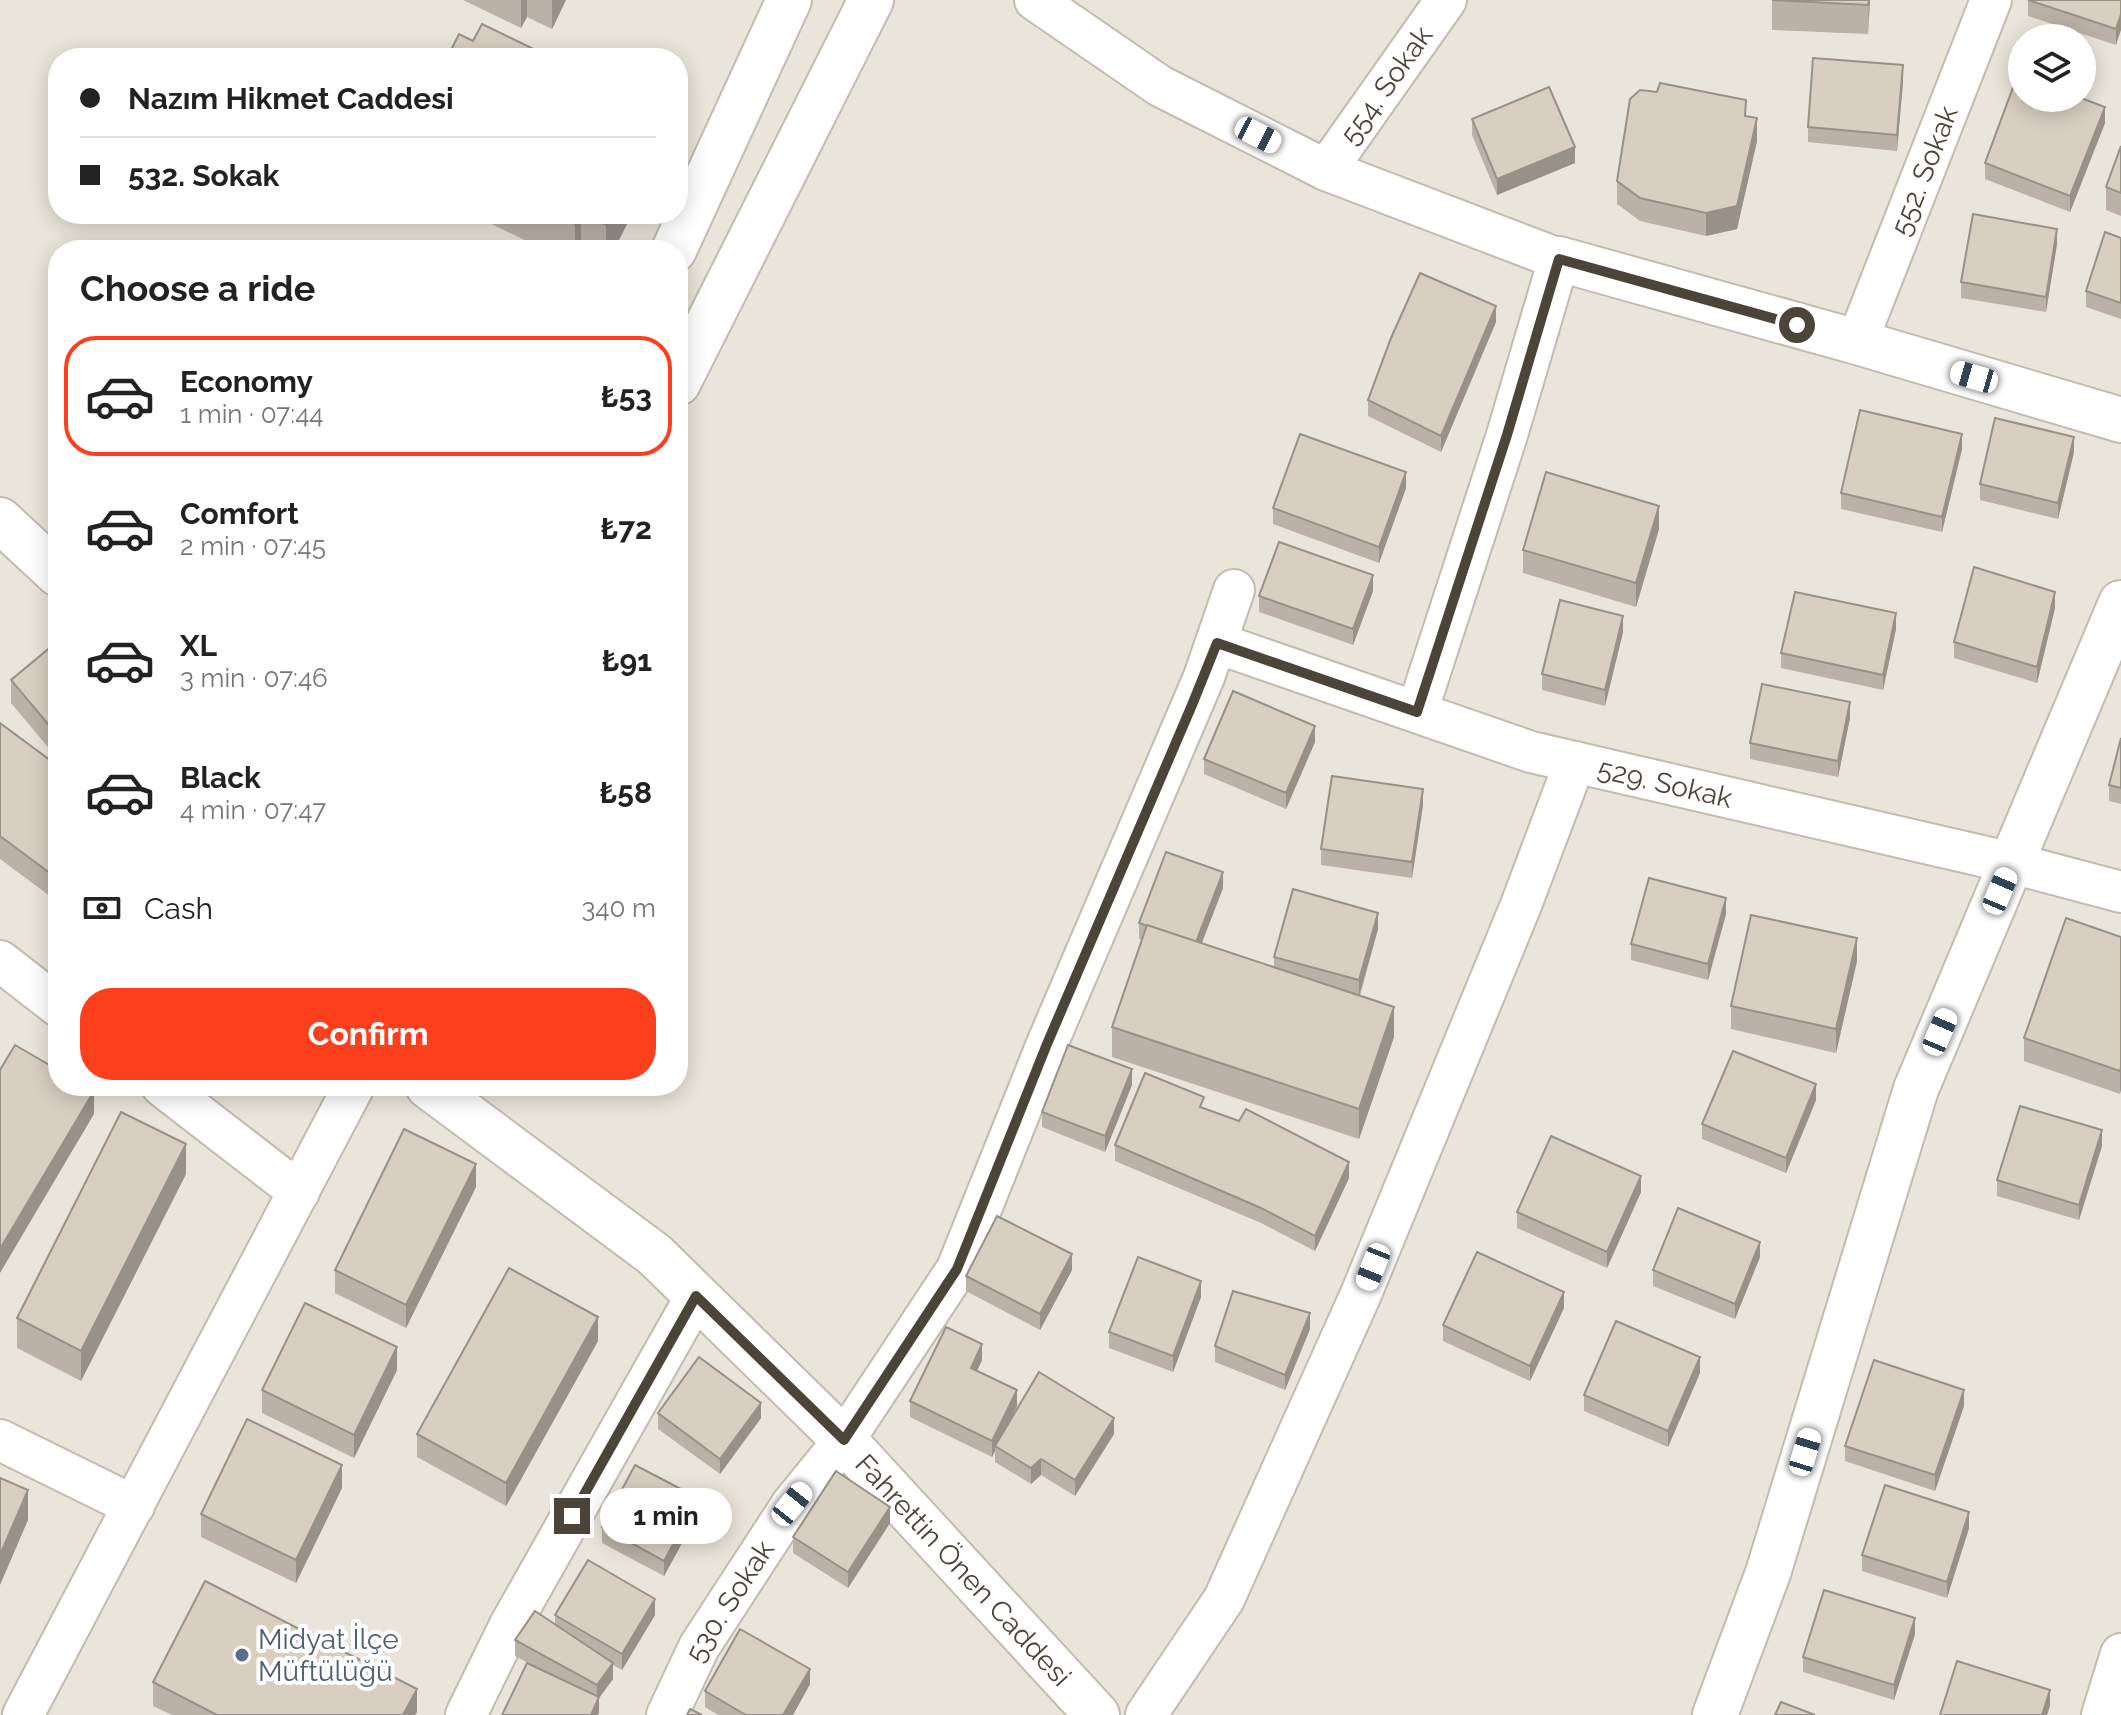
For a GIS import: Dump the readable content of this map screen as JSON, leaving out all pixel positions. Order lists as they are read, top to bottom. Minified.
{"streets":{"street":["554. Sokak","552. Sokak","529. Sokak","Fahrettin Önen Caddesi","530. Sokak"]},"crossings":[["529. Sokak","530. Sokak"],["Fahrettin Önen Caddesi","530. Sokak"]],"places":["Midyat İlçe Müftülüğü"],"page":{"banner":["Nazım Hikmet Caddesi","532. Sokak"],"heading":"Choose a ride","list":[{"name":"Economy","note":"1 min · 07:44","value":"₺53"},{"name":"Comfort","note":"2 min · 07:45","value":"₺72"},{"name":"XL","note":"3 min · 07:46","value":"₺91"},{"name":"Black","note":"4 min · 07:47","value":"₺58"}],"pay":["Cash","340 m"],"buttons":"Confirm","bubble":"1 min"}}
